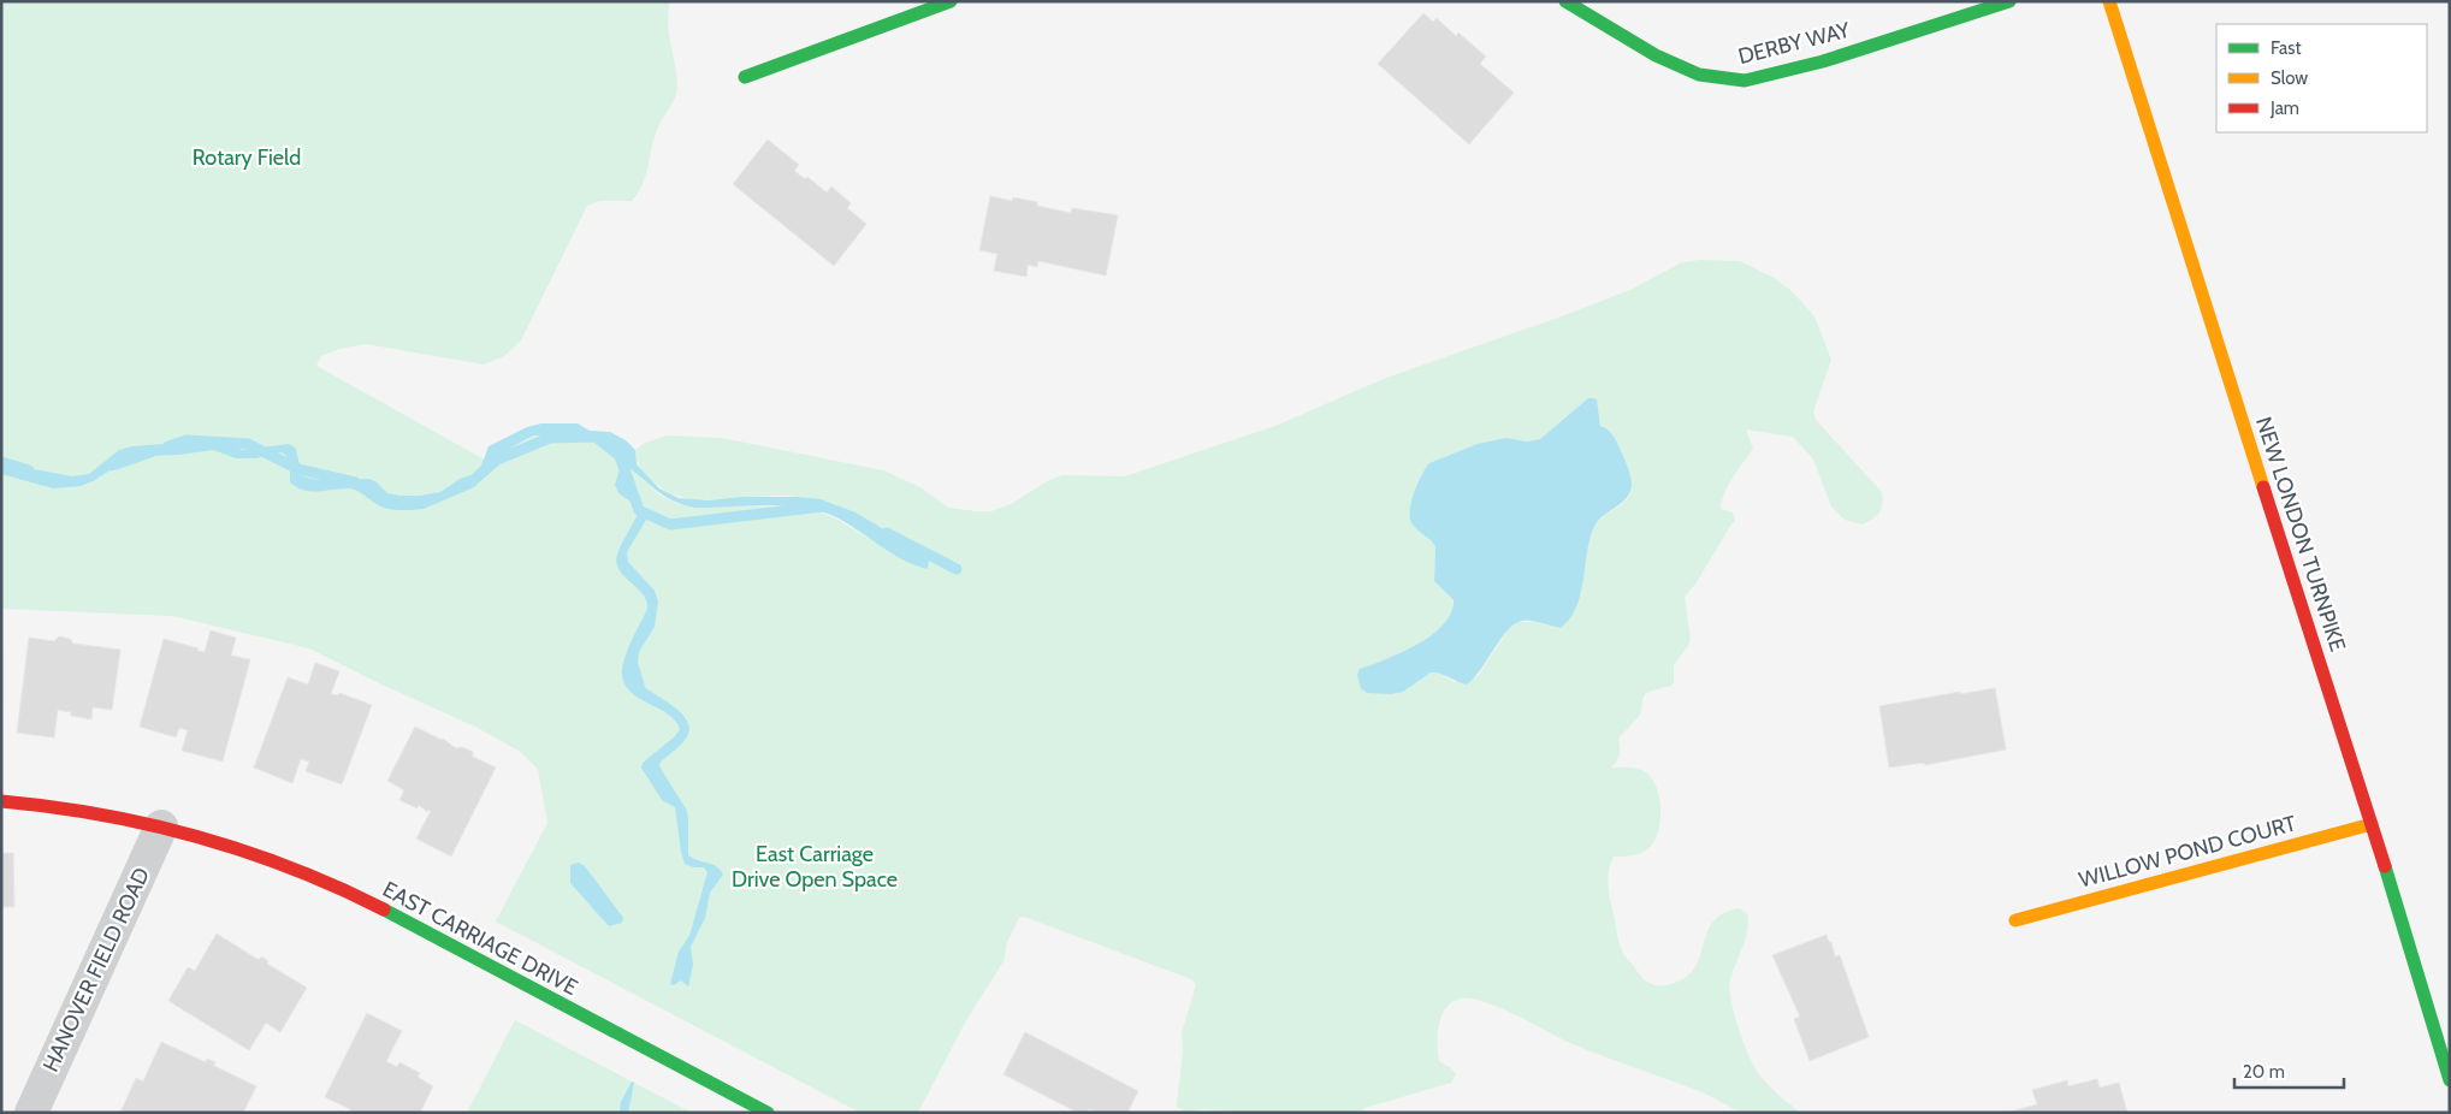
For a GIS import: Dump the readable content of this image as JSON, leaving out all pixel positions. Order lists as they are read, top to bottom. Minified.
{"streets":{"street":["DERBY WAY","NEW LONDON TURNPIKE","WILLOW POND COURT","EAST CARRIAGE DRIVE","HANOVER FIELD ROAD"]},"crossings":[["NEW LONDON TURNPIKE","WILLOW POND COURT"],["EAST CARRIAGE DRIVE","HANOVER FIELD ROAD"]],"parks":["Rotary Field","East Carriage Drive Open Space"],"legend":["Fast","Slow","Jam"],"scale_bar":"20 m"}
